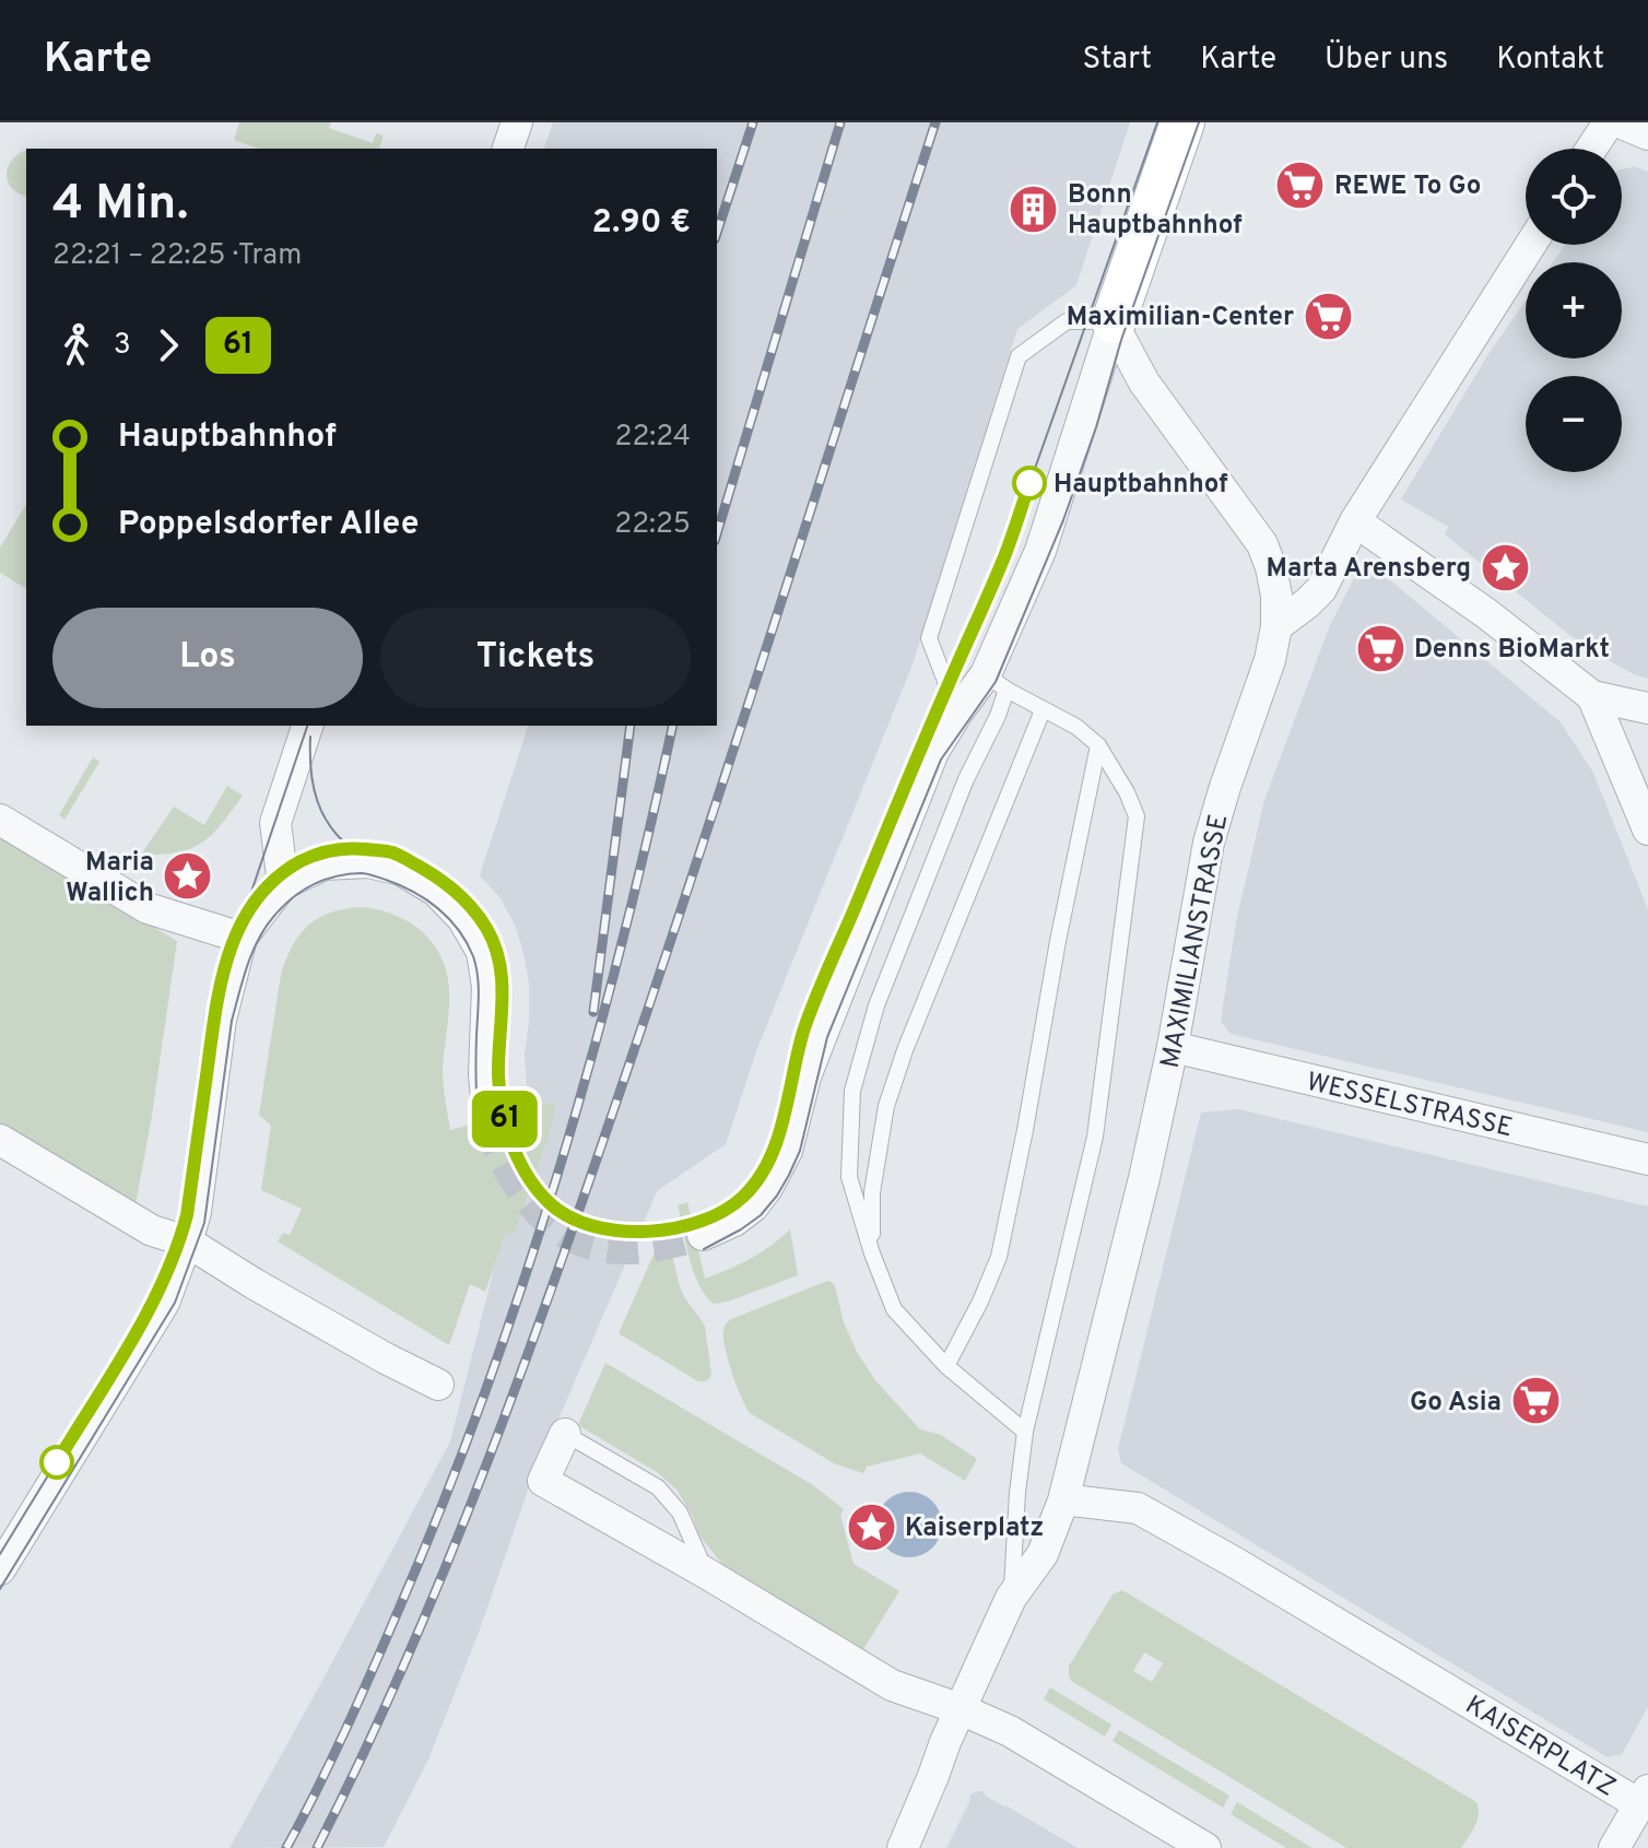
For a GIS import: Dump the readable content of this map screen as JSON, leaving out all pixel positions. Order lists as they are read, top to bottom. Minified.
{"streets":{"street":["MAXIMILIANSTRASSE","WESSELSTRASSE","KAISERPLATZ"]},"crossings":[["MAXIMILIANSTRASSE","WESSELSTRASSE"]],"places":{"supermarket":["REWE To Go","Maximilian-Center","Denns BioMarkt","Go Asia"],"building":["Bonn Hauptbahnhof"],"other":["Hauptbahnhof"],"place":["Marta Arensberg","Maria Wallich","Kaiserplatz"]},"lines":["tram line 61"],"page":{"header":"Karte","nav":["Start","Karte","Über uns","Kontakt"],"on_map":"61","map_buttons":["+","−"],"heading":["4 Min.","22:21 – 22:25 · Tram","2.90 €"],"legs":["3","61"],"list":[{"name":"Hauptbahnhof","value":"22:24"},{"name":"Poppelsdorfer Allee","value":"22:25"}],"buttons":["Los","Tickets"]}}
